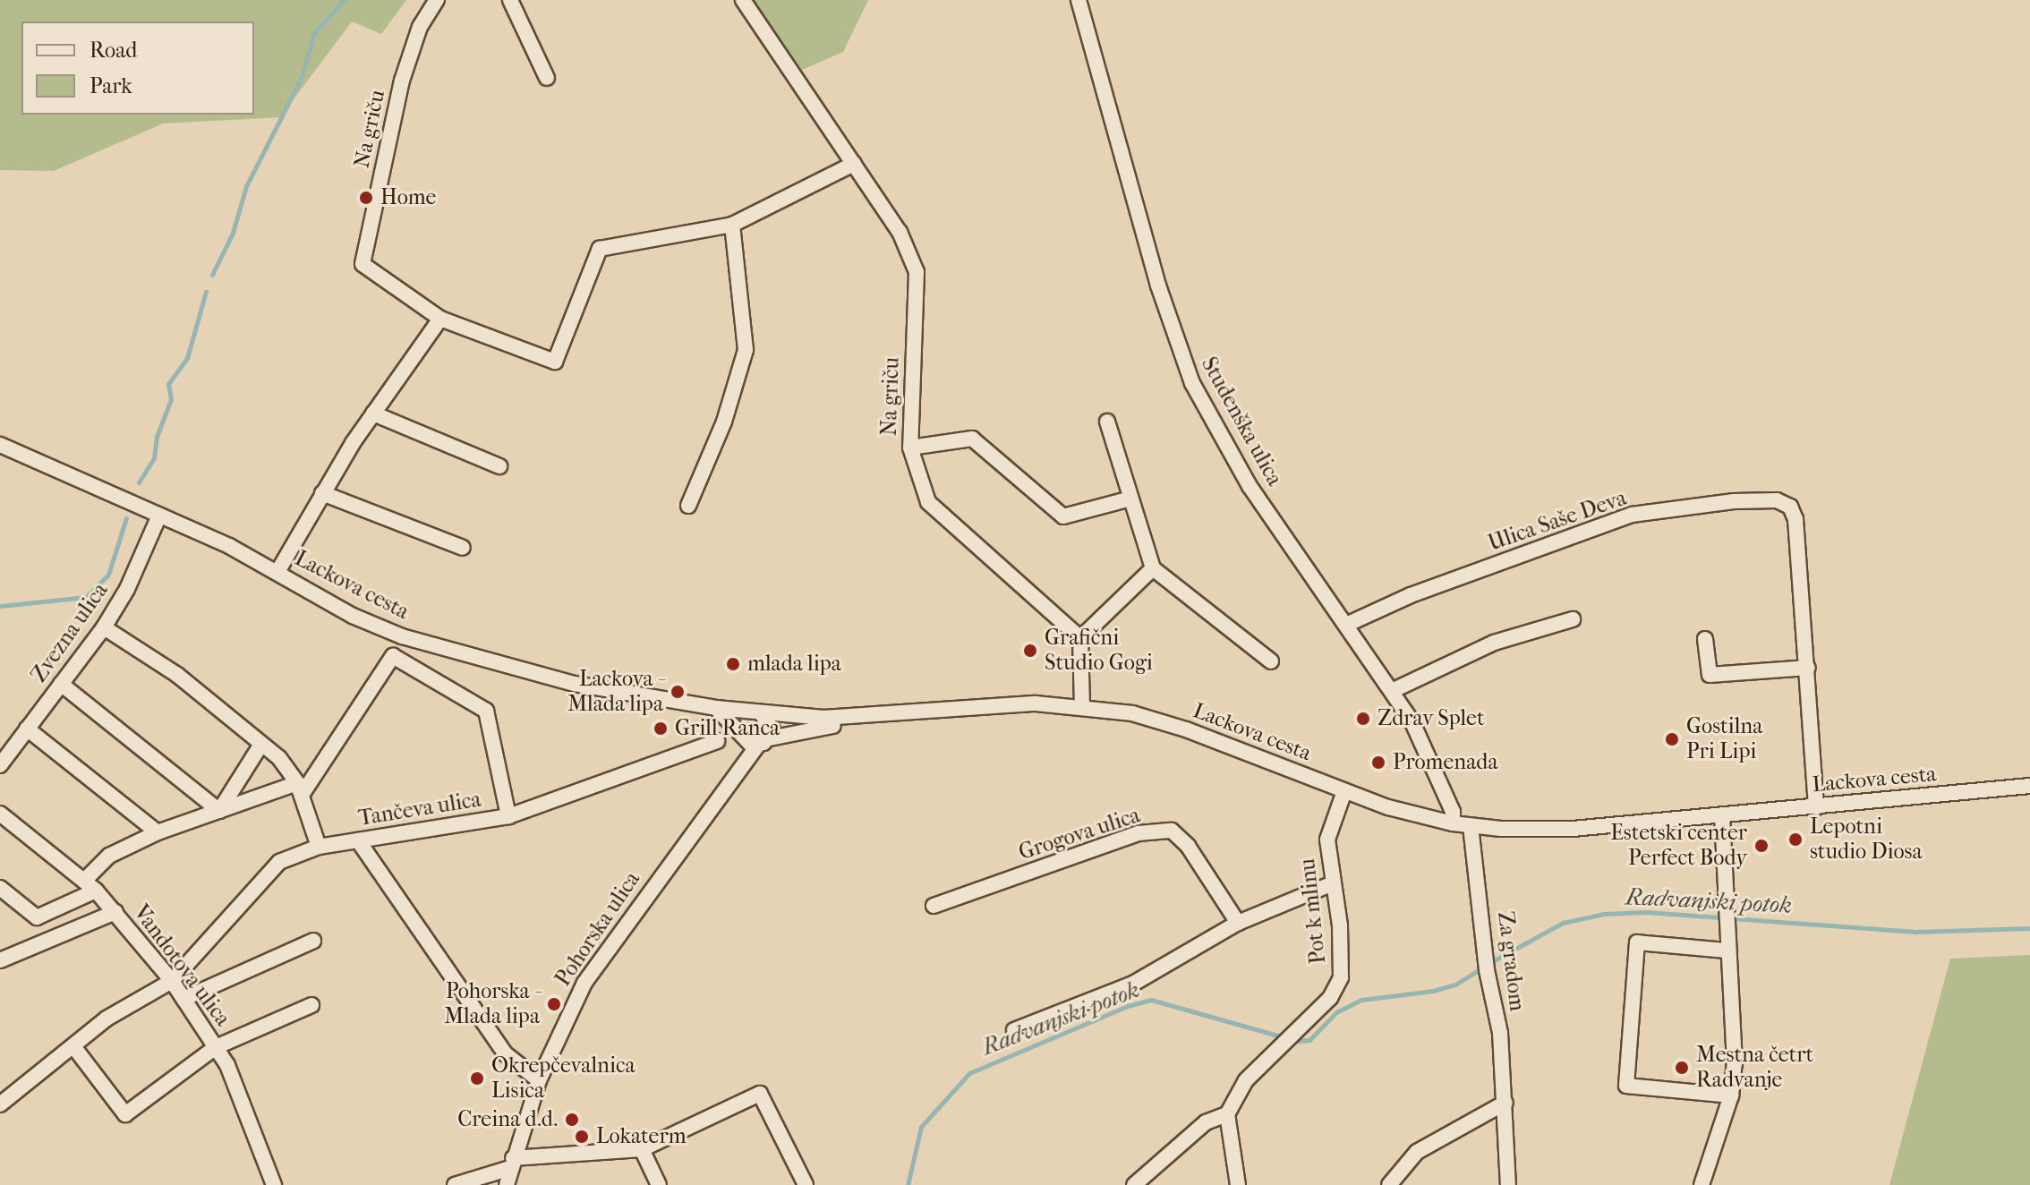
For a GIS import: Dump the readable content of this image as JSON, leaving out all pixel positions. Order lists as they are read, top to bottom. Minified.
{"streets":{"street":["Na griču","Studenška ulica","Ulica Saše Deva","Lackova cesta","Zvezna ulica","Tančeva ulica","Grogova ulica","Pot k mlinu","Pohorska ulica","Za gradom","Vandotova ulica"]},"crossings":[["Studenška ulica","Ulica Saše Deva"],["Studenška ulica","Lackova cesta"],["Ulica Saše Deva","Lackova cesta"],["Lackova cesta","Zvezna ulica"],["Lackova cesta","Pot k mlinu"],["Lackova cesta","Za gradom"],["Tančeva ulica","Vandotova ulica"]],"water":["Radvanjski potok"],"places":["Home","Grafični Studio Gogi","mlada lipa","Lackova - Mlada lipa","Zdrav Splet","Grill Ranca","Gostilna Pri Lipi","Promenada","Lepotni studio Diosa","Estetski center Perfect Body","Pohorska - Mlada lipa","Mestna četrt Radvanje","Okrepčevalnica Lisica","Creina d.d.","Lokaterm"],"legend":["Road","Park"]}
